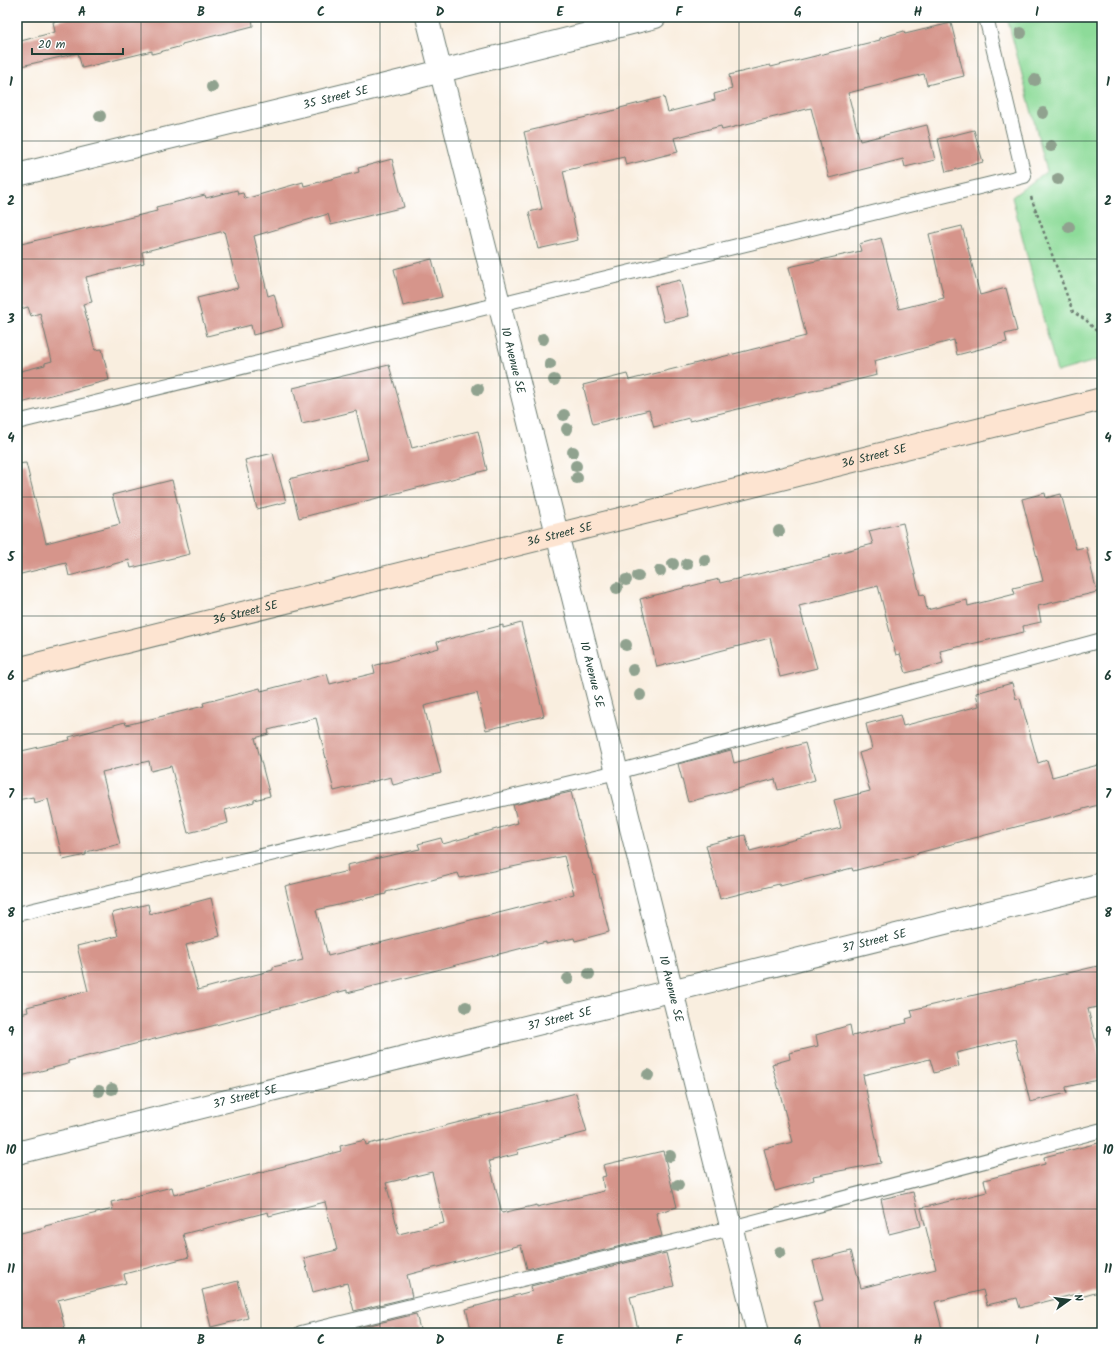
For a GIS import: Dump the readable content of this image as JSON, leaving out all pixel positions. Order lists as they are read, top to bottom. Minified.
{"streets":{"main road":["36 Street SE"],"street":["35 Street SE","10 Avenue SE","37 Street SE"]},"crossings":[["35 Street SE","10 Avenue SE"],["10 Avenue SE","36 Street SE"],["10 Avenue SE","37 Street SE"]],"scale_bar":"20 m","north":"right","grid":{"columns":["A","B","C","D","E","F","G","H","I"],"rows":["1","2","3","4","5","6","7","8","9","10","11"]}}
